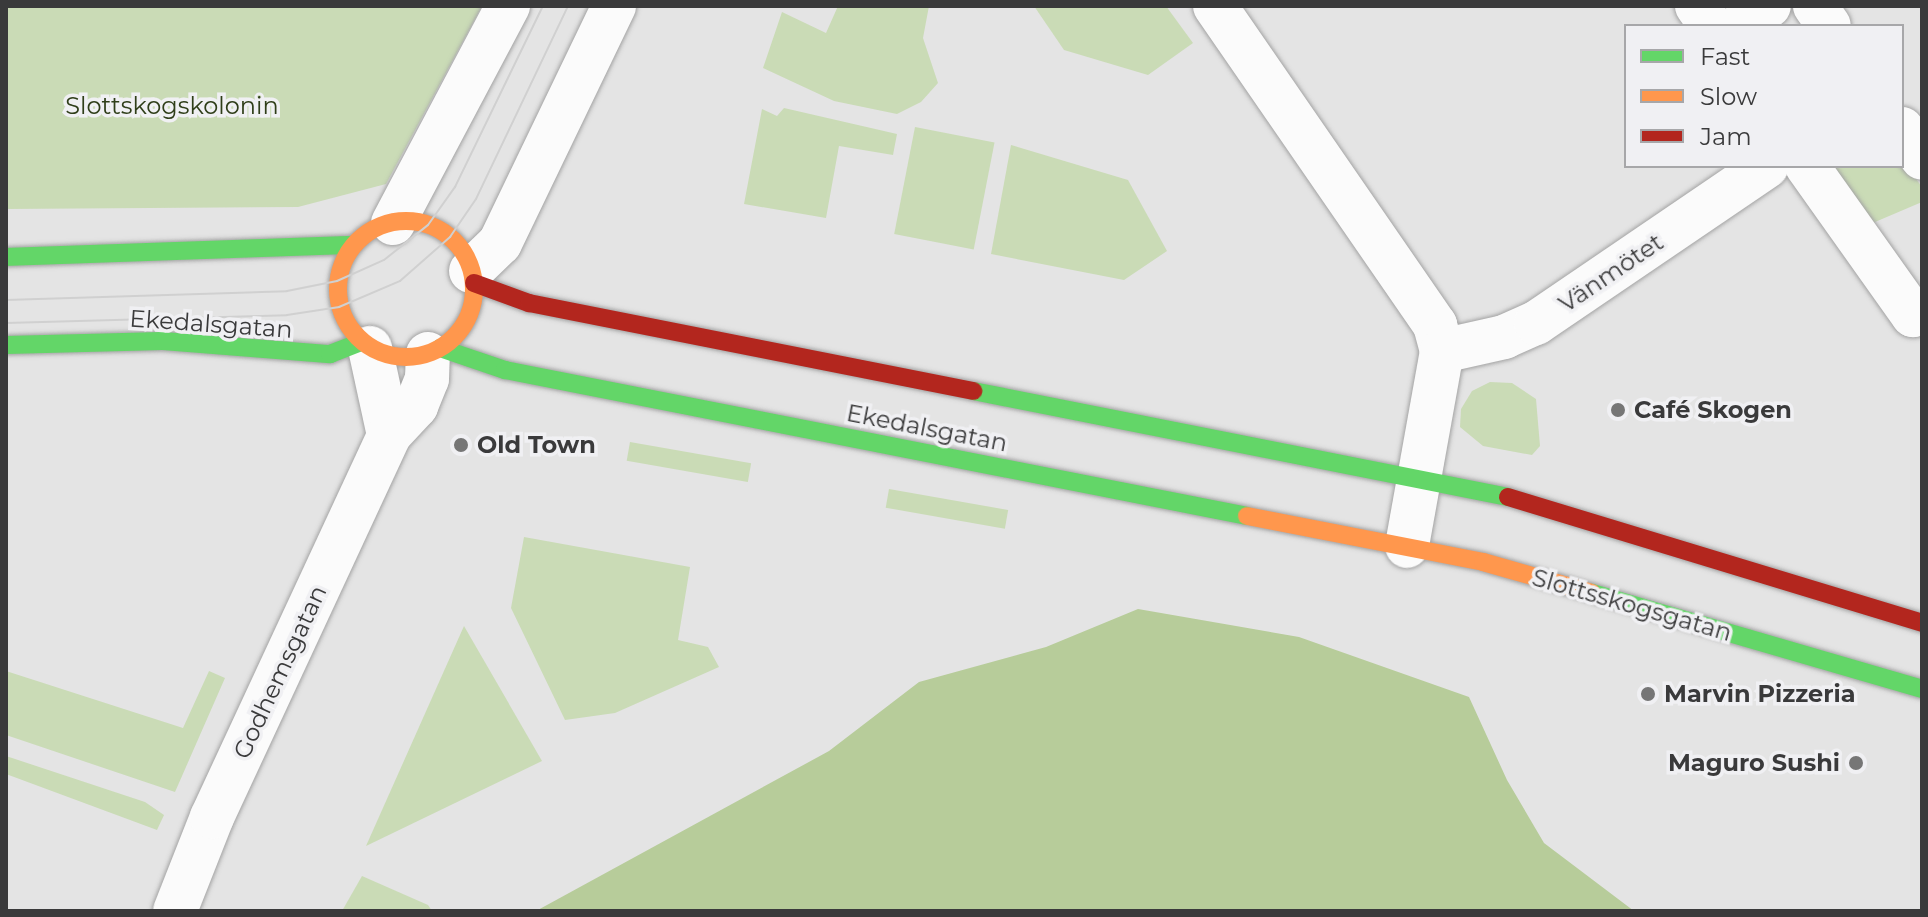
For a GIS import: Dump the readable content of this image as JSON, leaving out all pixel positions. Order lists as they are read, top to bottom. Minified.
{"streets":{"street":["Vänmötet","Ekedalsgatan","Slottsskogsgatan","Godhemsgatan"]},"crossings":[["Ekedalsgatan","Slottsskogsgatan"],["Ekedalsgatan","Godhemsgatan"]],"parks":["Slottskogskolonin"],"places":["Café Skogen","Old Town","Marvin Pizzeria","Maguro Sushi"],"legend":["Fast","Slow","Jam"]}
